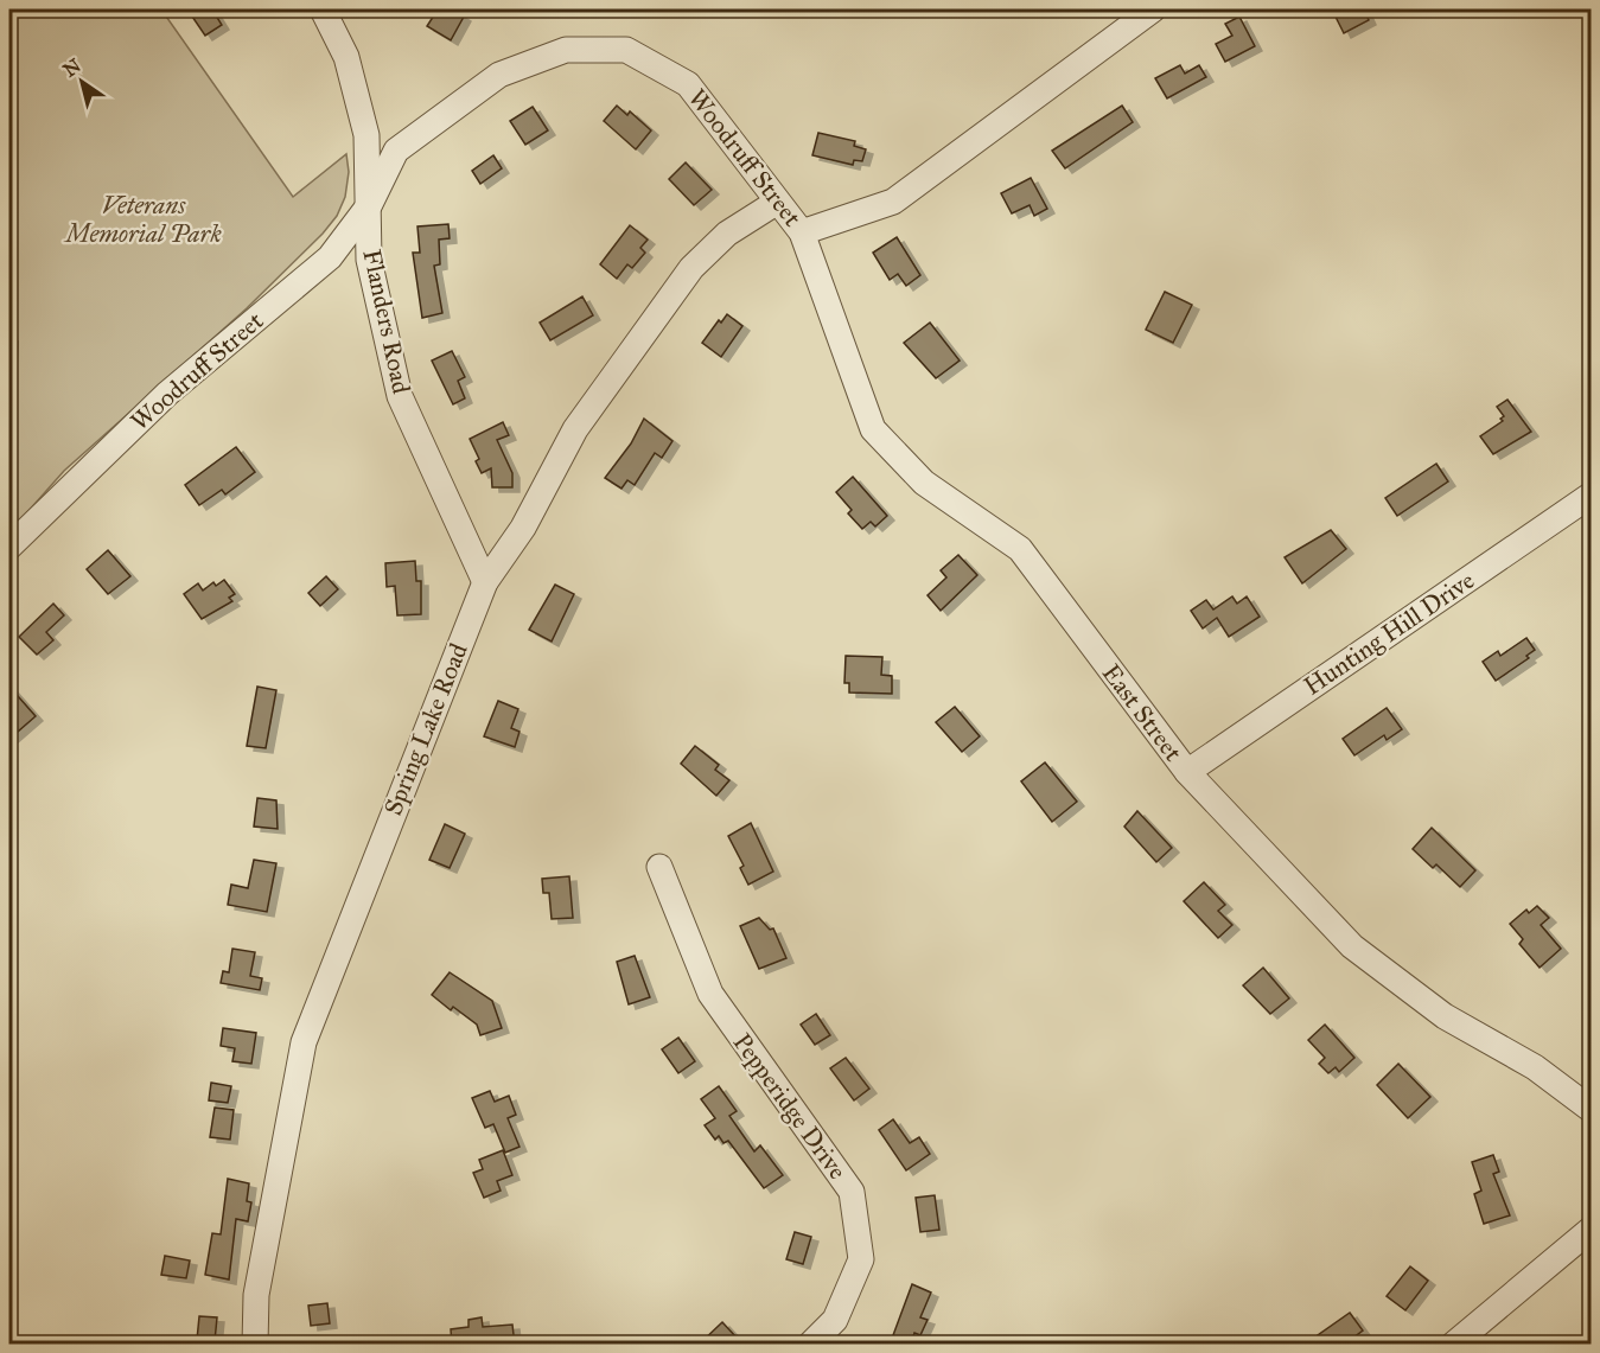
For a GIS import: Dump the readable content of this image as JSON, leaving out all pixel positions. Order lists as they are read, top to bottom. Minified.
{"streets":{"street":["Woodruff Street","Flanders Road","Hunting Hill Drive","East Street","Spring Lake Road","Pepperidge Drive"]},"crossings":[["Woodruff Street","Flanders Road"],["Woodruff Street","East Street"],["Woodruff Street","Spring Lake Road"],["Flanders Road","Spring Lake Road"],["Hunting Hill Drive","East Street"]],"parks":["Veterans Memorial Park"],"north":"top left"}
